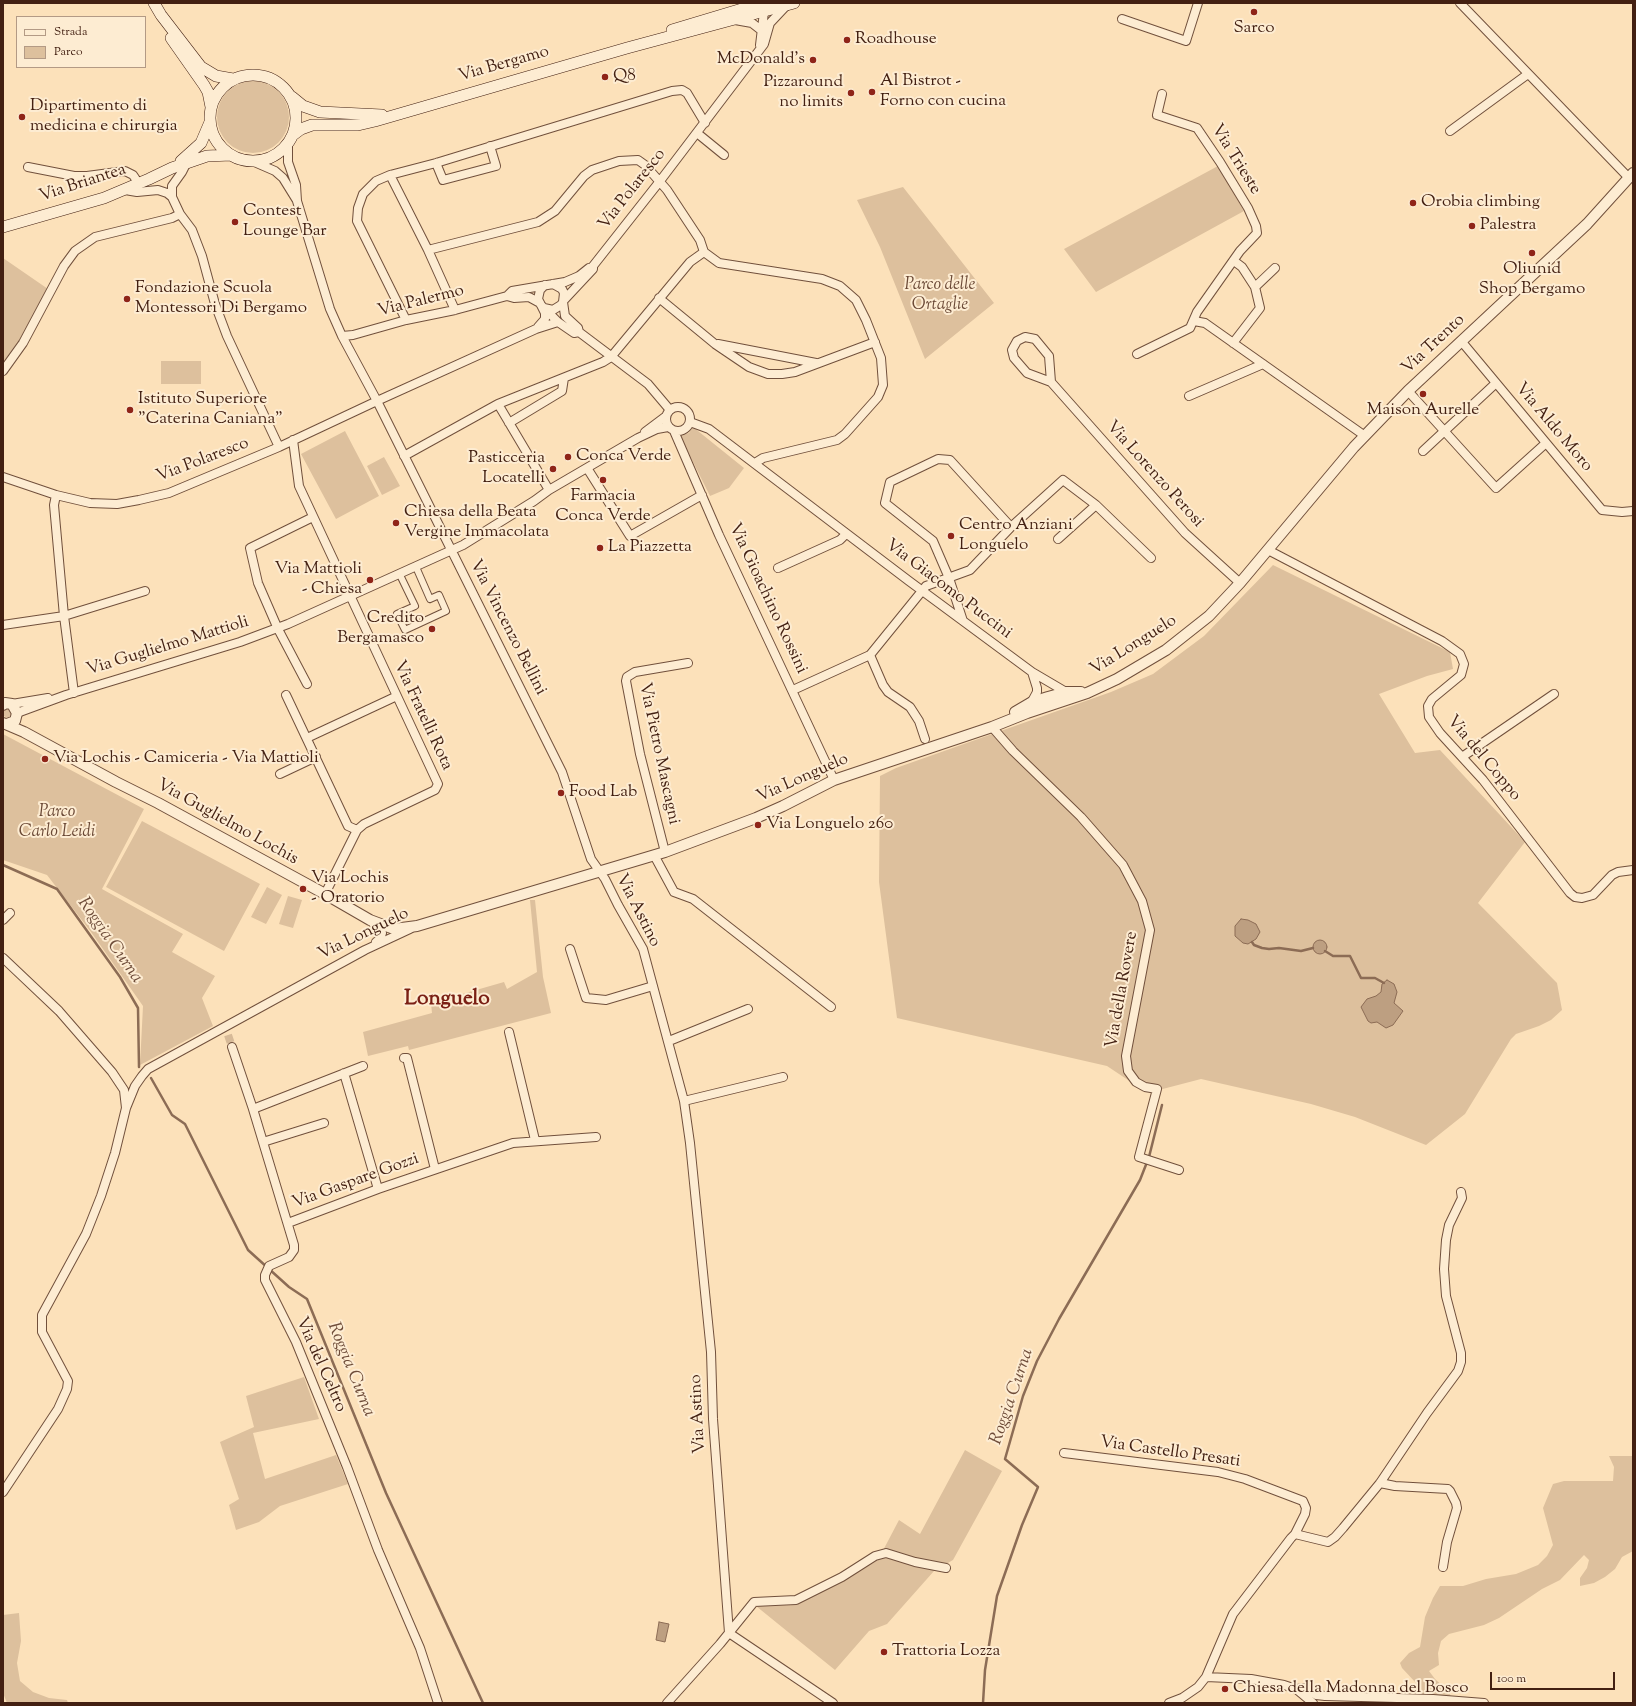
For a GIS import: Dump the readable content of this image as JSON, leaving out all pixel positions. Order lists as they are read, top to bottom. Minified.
{"streets":{"main road":["Via Bergamo","Via Briantea"],"street":["Via Trieste","Via Polaresco","Via Palermo","Via Trento","Via Aldo Moro","Via Lorenzo Perosi","Via Giacomo Puccini","Via Gioachino Rossini","Via Vincenzo Bellini","Via Longuelo","Via Guglielmo Mattioli","Via Fratelli Rota","Via Pietro Mascagni","Via del Coppo","Via Guglielmo Lochis","Via Astino","Via della Rovere","Via Gaspare Gozzi","Via del Celtro","Via Castello Presati"]},"crossings":[["Via Bergamo","Via Polaresco"],["Via Bergamo","Via Vincenzo Bellini"],["Via Polaresco","Via Palermo"],["Via Polaresco","Via Vincenzo Bellini"],["Via Polaresco","Via Fratelli Rota"],["Via Palermo","Via Vincenzo Bellini"],["Via Trento","Via Aldo Moro"],["Via Trento","Via Longuelo"],["Via Trento","Via del Coppo"],["Via Lorenzo Perosi","Via Longuelo"],["Via Giacomo Puccini","Via Gioachino Rossini"],["Via Giacomo Puccini","Via Longuelo"],["Via Giacomo Puccini","Via Guglielmo Mattioli"],["Via Gioachino Rossini","Via Longuelo"],["Via Gioachino Rossini","Via Guglielmo Mattioli"],["Via Vincenzo Bellini","Via Longuelo"],["Via Vincenzo Bellini","Via Guglielmo Mattioli"],["Via Vincenzo Bellini","Via Astino"],["Via Longuelo","Via Pietro Mascagni"],["Via Longuelo","Via del Coppo"],["Via Longuelo","Via Guglielmo Lochis"],["Via Longuelo","Via Astino"],["Via Longuelo","Via della Rovere"],["Via Guglielmo Mattioli","Via Fratelli Rota"],["Via Guglielmo Mattioli","Via Guglielmo Lochis"],["Via Gaspare Gozzi","Via del Celtro"]],"districts":["Longuelo"],"water":["Roggia Curna"],"parks":["Parco delle Ortaglie","Parco Carlo Leidi"],"places":["Sarco","Roadhouse","McDonald's","Q8","Al Bistrot - Forno con cucina","Pizzaround no limits","Dipartimento di medicina e chirurgia","Orobia climbing","Contest Lounge Bar","Palestra","Oliunid Shop Bergamo","Fondazione Scuola Montessori Di Bergamo","Maison Aurelle","Istituto Superiore \"Caterina Caniana\"","Conca Verde","Pasticceria Locatelli","Farmacia Conca Verde","Chiesa della Beata Vergine Immacolata","Centro Anziani Longuelo","La Piazzetta","Via Mattioli - Chiesa","Credito Bergamasco","Via Lochis - Camiceria - Via Mattioli","Food Lab","Via Longuelo 260","Via Lochis - Oratorio","Trattoria Lozza","Chiesa della Madonna del Bosco"],"legend":["Strada","Parco"],"scale_bar":"100 m"}
